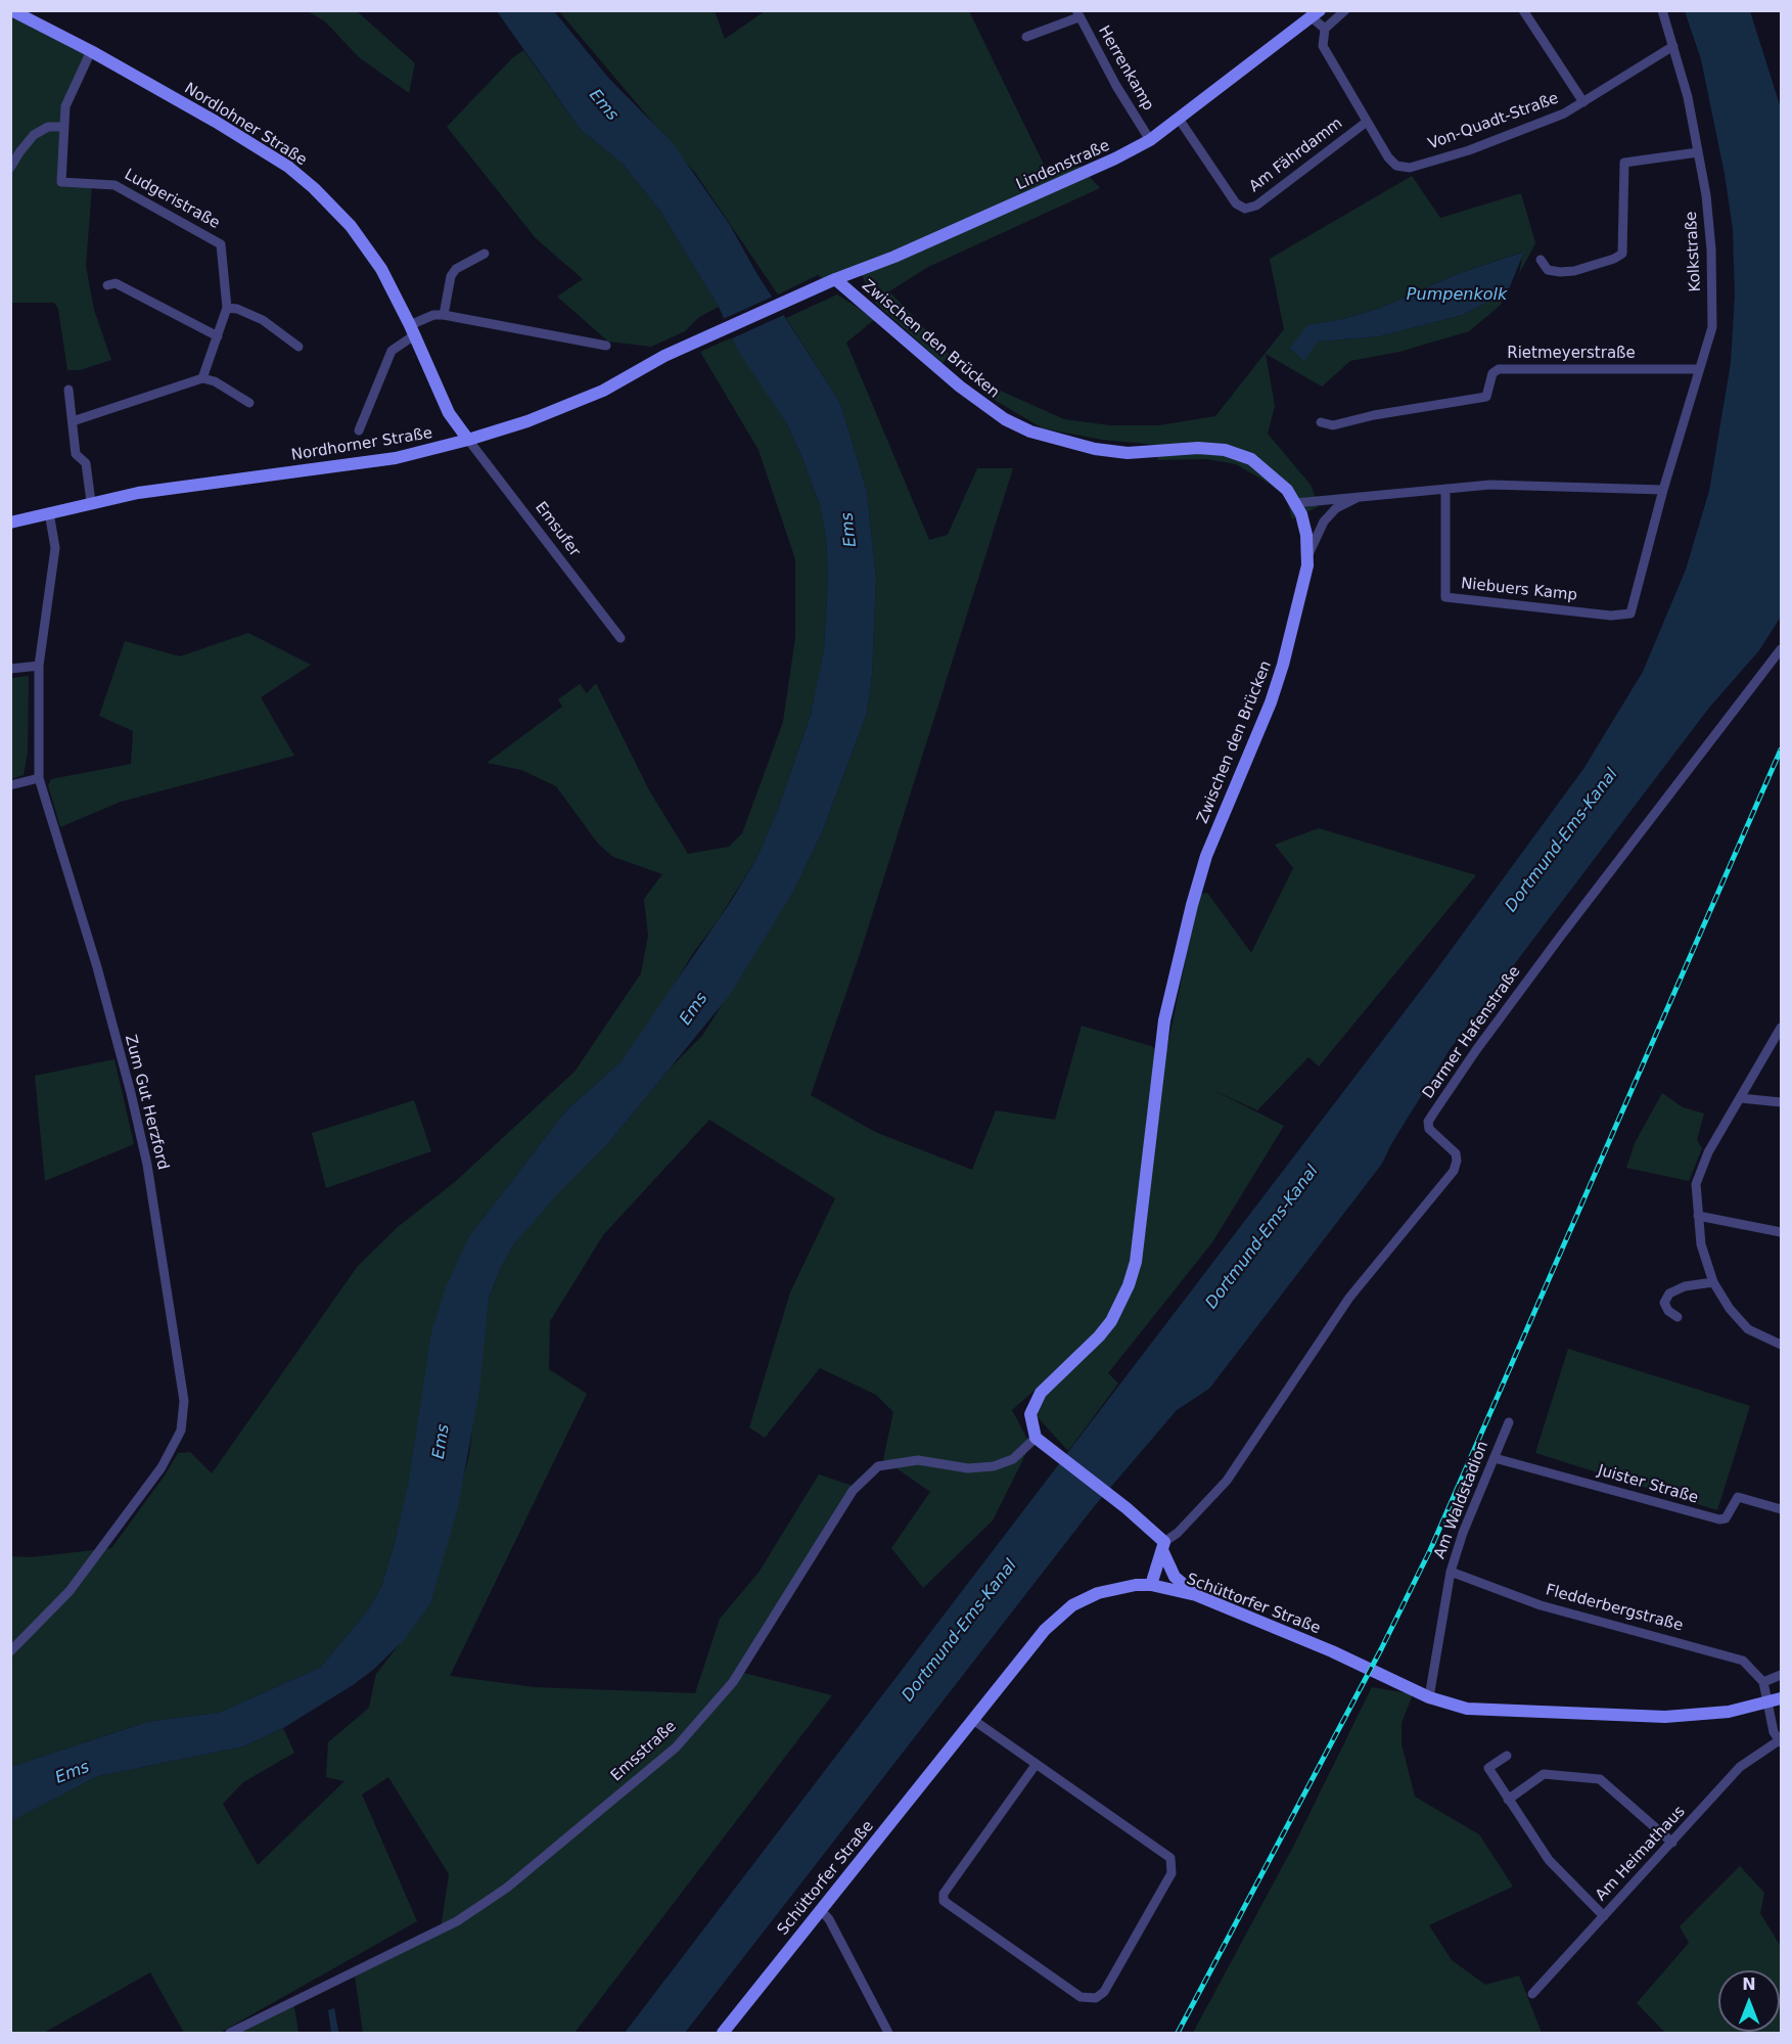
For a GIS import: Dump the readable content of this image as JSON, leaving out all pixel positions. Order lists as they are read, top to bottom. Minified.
{"streets":{"main road":["Nordlohner Straße","Lindenstraße","Zwischen den Brücken","Nordhorner Straße","Schüttorfer Straße"],"street":["Herrenkamp","Von-Quadt-Straße","Am Fährdamm","Ludgeristraße","Kolkstraße","Rietmeyerstraße","Emsufer","Niebuers Kamp","Darmer Hafenstraße","Zum Gut Herzford","Juister Straße","Am Waldstadion","Fledderbergstraße","Emsstraße","Am Heimathaus"]},"crossings":[["Herrenkamp","Lindenstraße"],["Von-Quadt-Straße","Am Fährdamm"],["Von-Quadt-Straße","Lindenstraße"],["Von-Quadt-Straße","Kolkstraße"],["Nordlohner Straße","Nordhorner Straße"],["Nordlohner Straße","Emsufer"],["Am Fährdamm","Lindenstraße"],["Lindenstraße","Zwischen den Brücken"],["Lindenstraße","Nordhorner Straße"],["Kolkstraße","Rietmeyerstraße"],["Kolkstraße","Niebuers Kamp"],["Zwischen den Brücken","Emsstraße"],["Nordhorner Straße","Emsufer"],["Nordhorner Straße","Zum Gut Herzford"],["Juister Straße","Am Waldstadion"],["Am Waldstadion","Schüttorfer Straße"],["Am Waldstadion","Fledderbergstraße"]],"water":["Ems","Pumpenkolk","Dortmund-Ems-Kanal"],"north":"top"}
